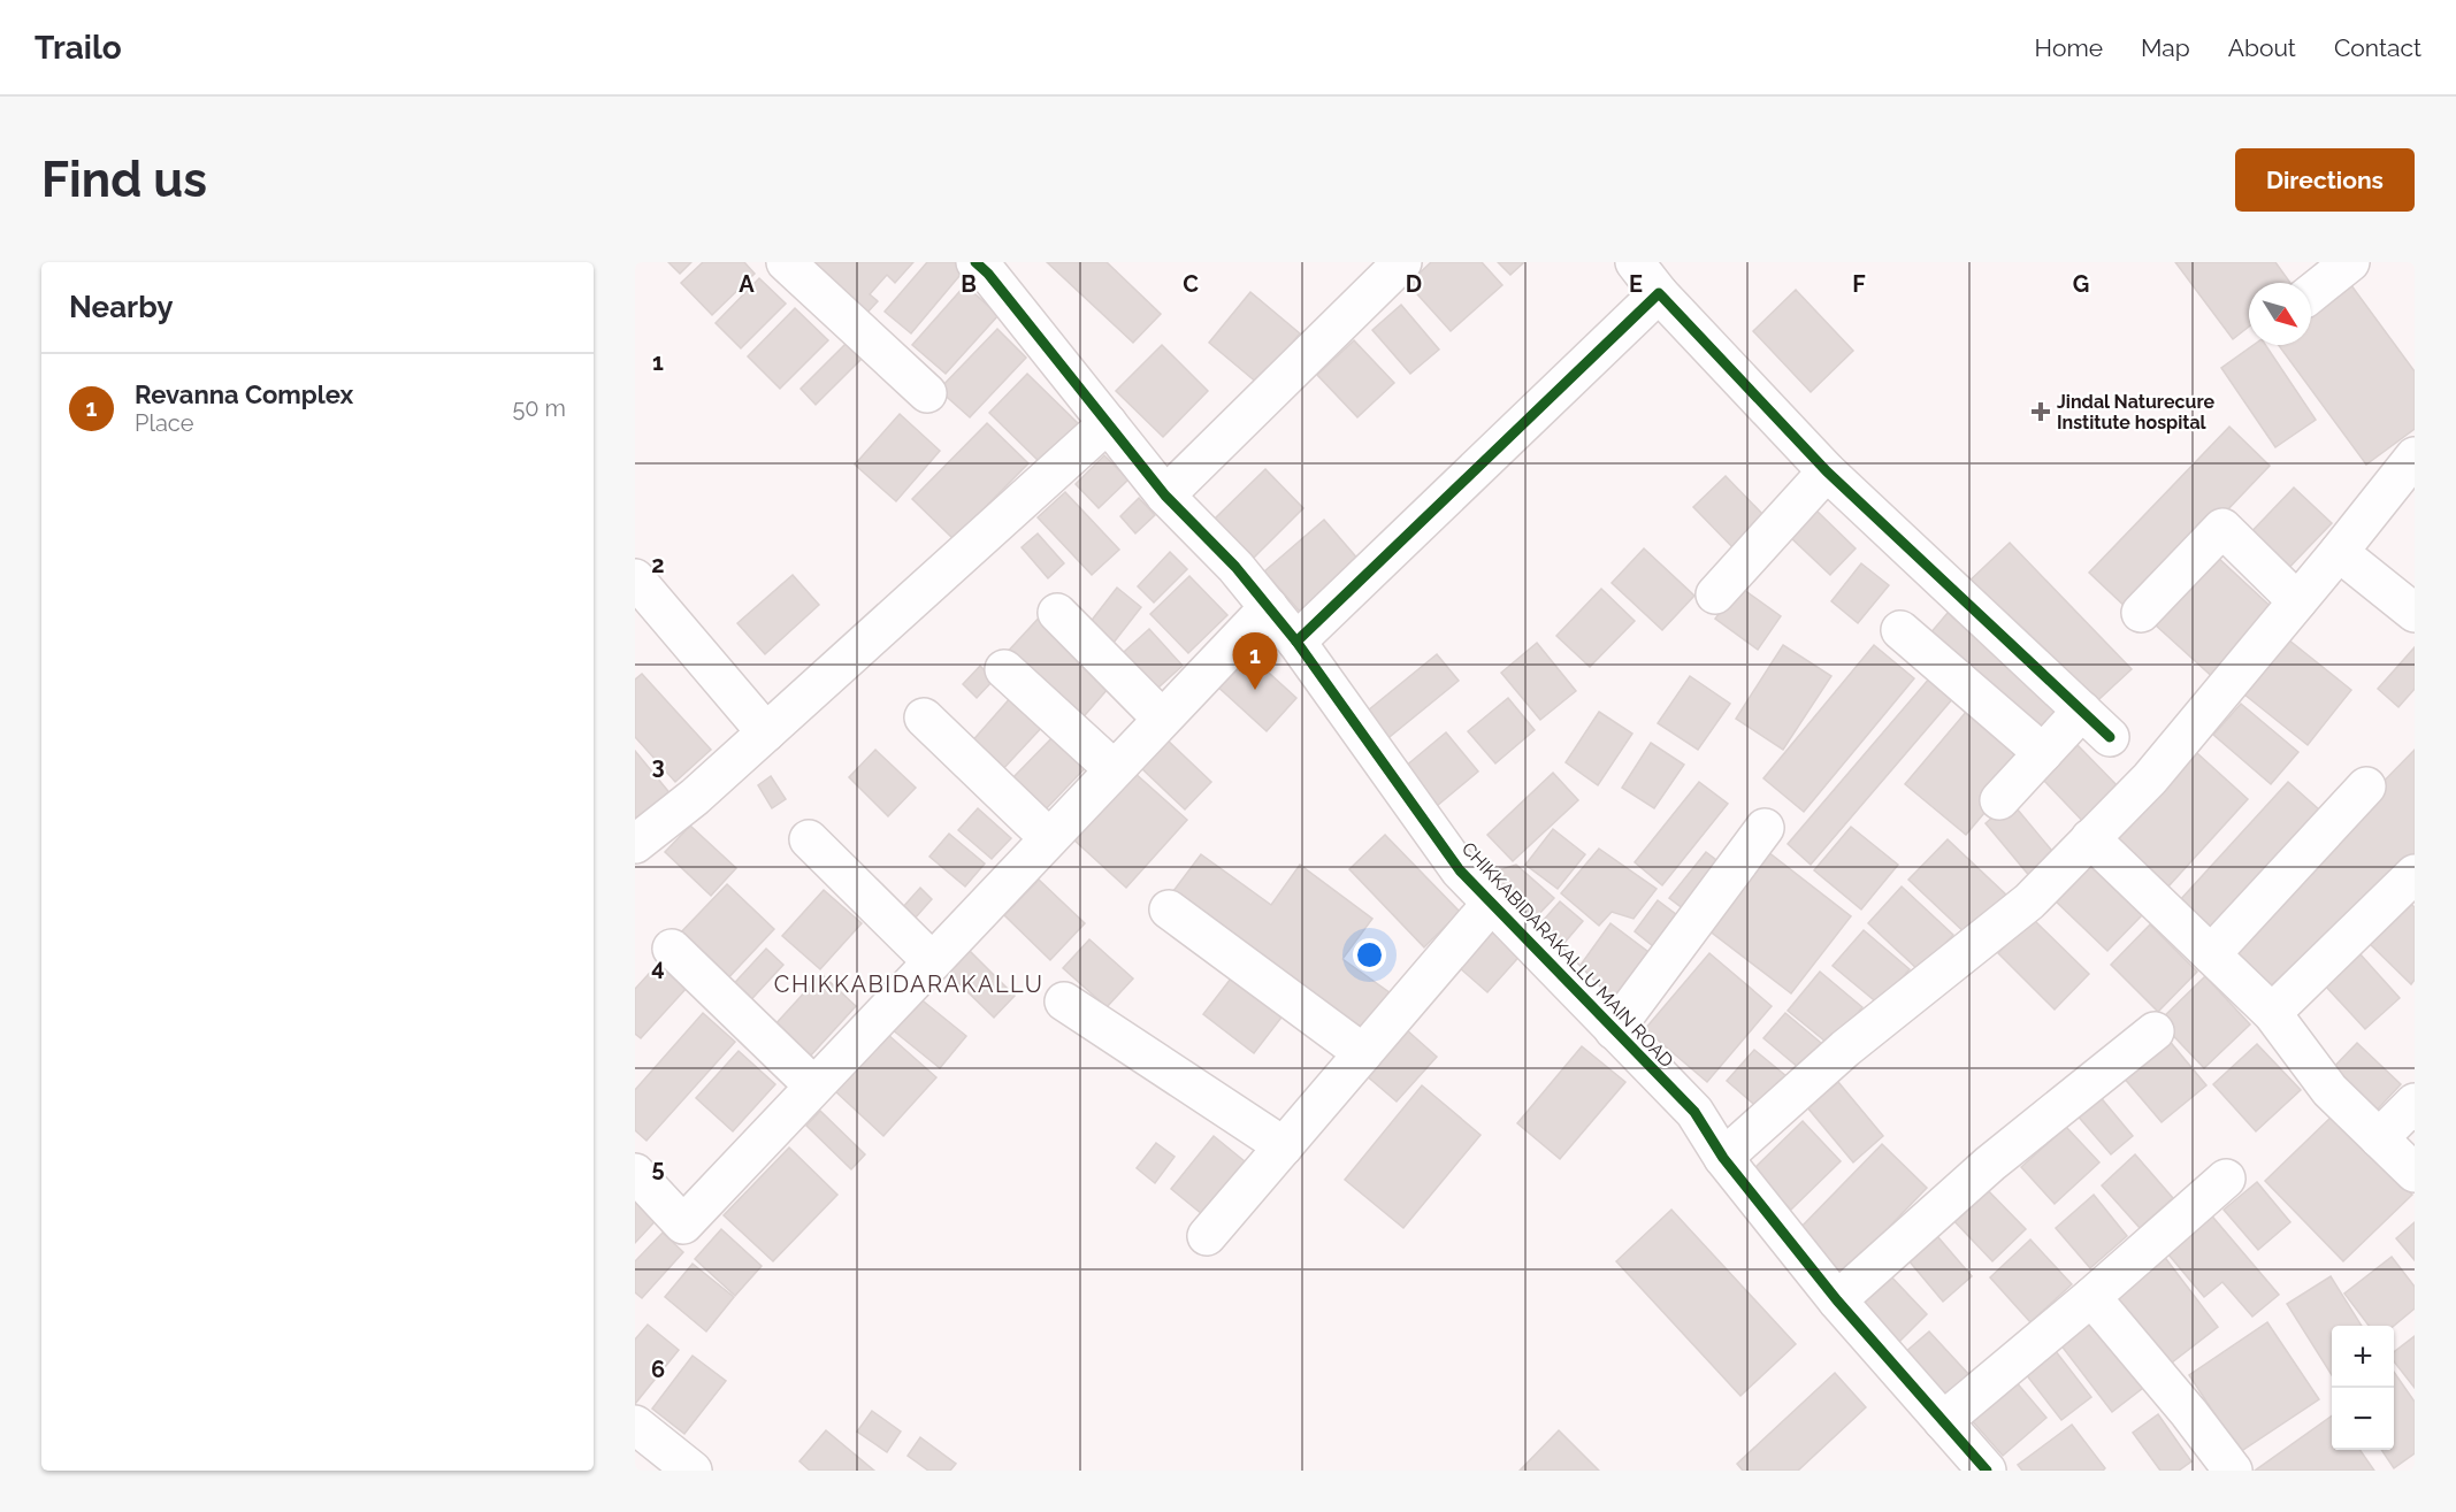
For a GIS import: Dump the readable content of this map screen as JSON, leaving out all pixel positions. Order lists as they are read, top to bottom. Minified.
{"streets":{"street":["CHIKKABIDARAKALLU MAIN ROAD"]},"districts":["CHIKKABIDARAKALLU"],"places":{"health":["Jindal Naturecure Institute hospital"]},"north":"bottom right","page":{"header":"Trailo","nav":["Home","Map","About","Contact"],"buttons":"Directions","title":"Find us","heading":"Nearby","list":[{"mark":"1","name":"Revanna Complex","note":"Place","value":"50 m"}],"pins":"1","map_buttons":["+","−"]},"grid":{"columns":["A","B","C","D","E","F","G"],"rows":["1","2","3","4","5","6"]}}
